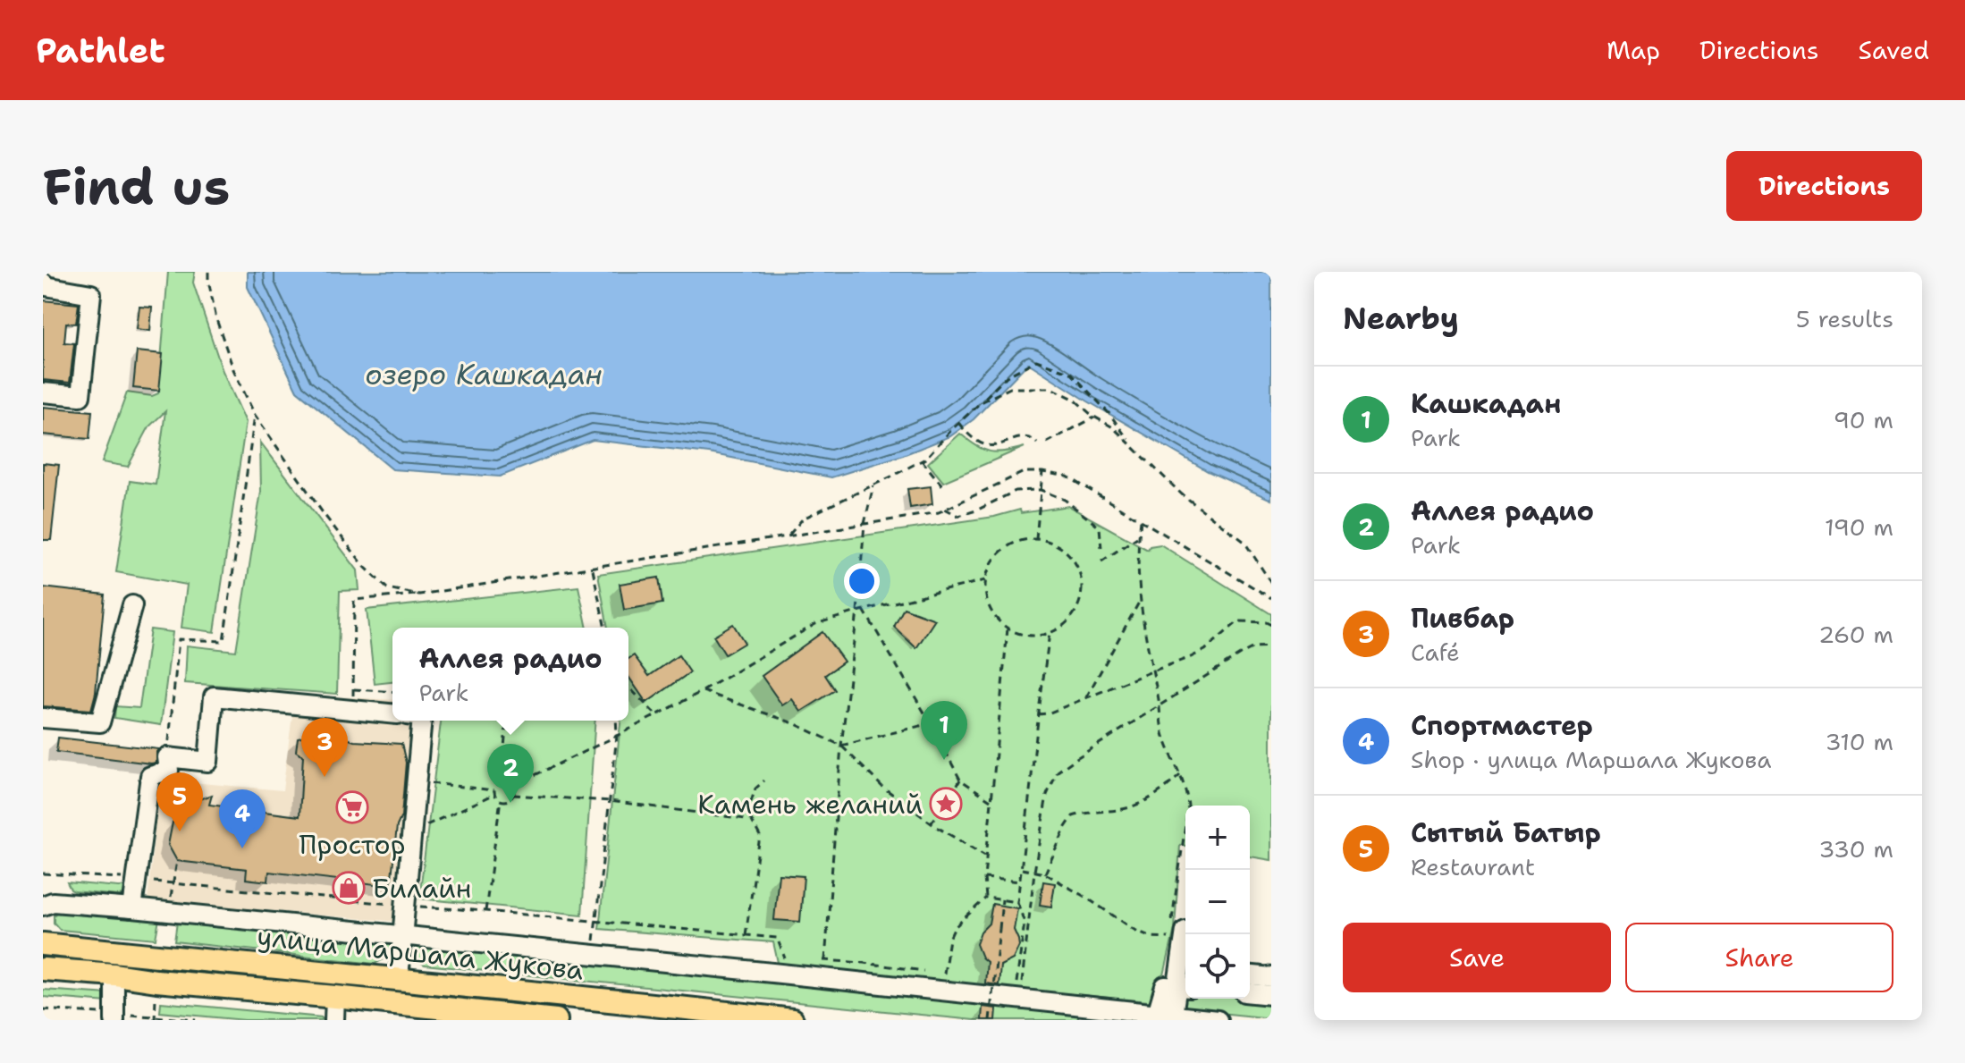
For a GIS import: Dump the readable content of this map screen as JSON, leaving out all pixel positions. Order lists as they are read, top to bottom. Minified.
{"streets":{"main road":["улица Маршала Жукова"]},"water":["озеро Кашкадан"],"places":{"place":["Камень желаний"],"supermarket":["Простор"],"shop":["Билайн"]},"page":{"header":"Pathlet","nav":["Map","Directions","Saved"],"buttons":["Directions",["Save","Share"]],"title":"Find us","heading":["Nearby","5 results"],"list":[{"mark":"1","name":"Кашкадан","note":"Park","value":"90 m"},{"mark":"2","name":"Аллея радио","note":"Park","value":"190 m"},{"mark":"3","name":"Пивбар","note":"Café","value":"260 m"},{"mark":"4","name":"Спортмастер","note":"Shop · улица Маршала Жукова","value":"310 m"},{"mark":"5","name":"Сытый Батыр","note":"Restaurant","value":"330 m"}],"popup":["Аллея радио","Park"],"pins":["1","3","2","5","4"],"map_buttons":["+","−"]}}
